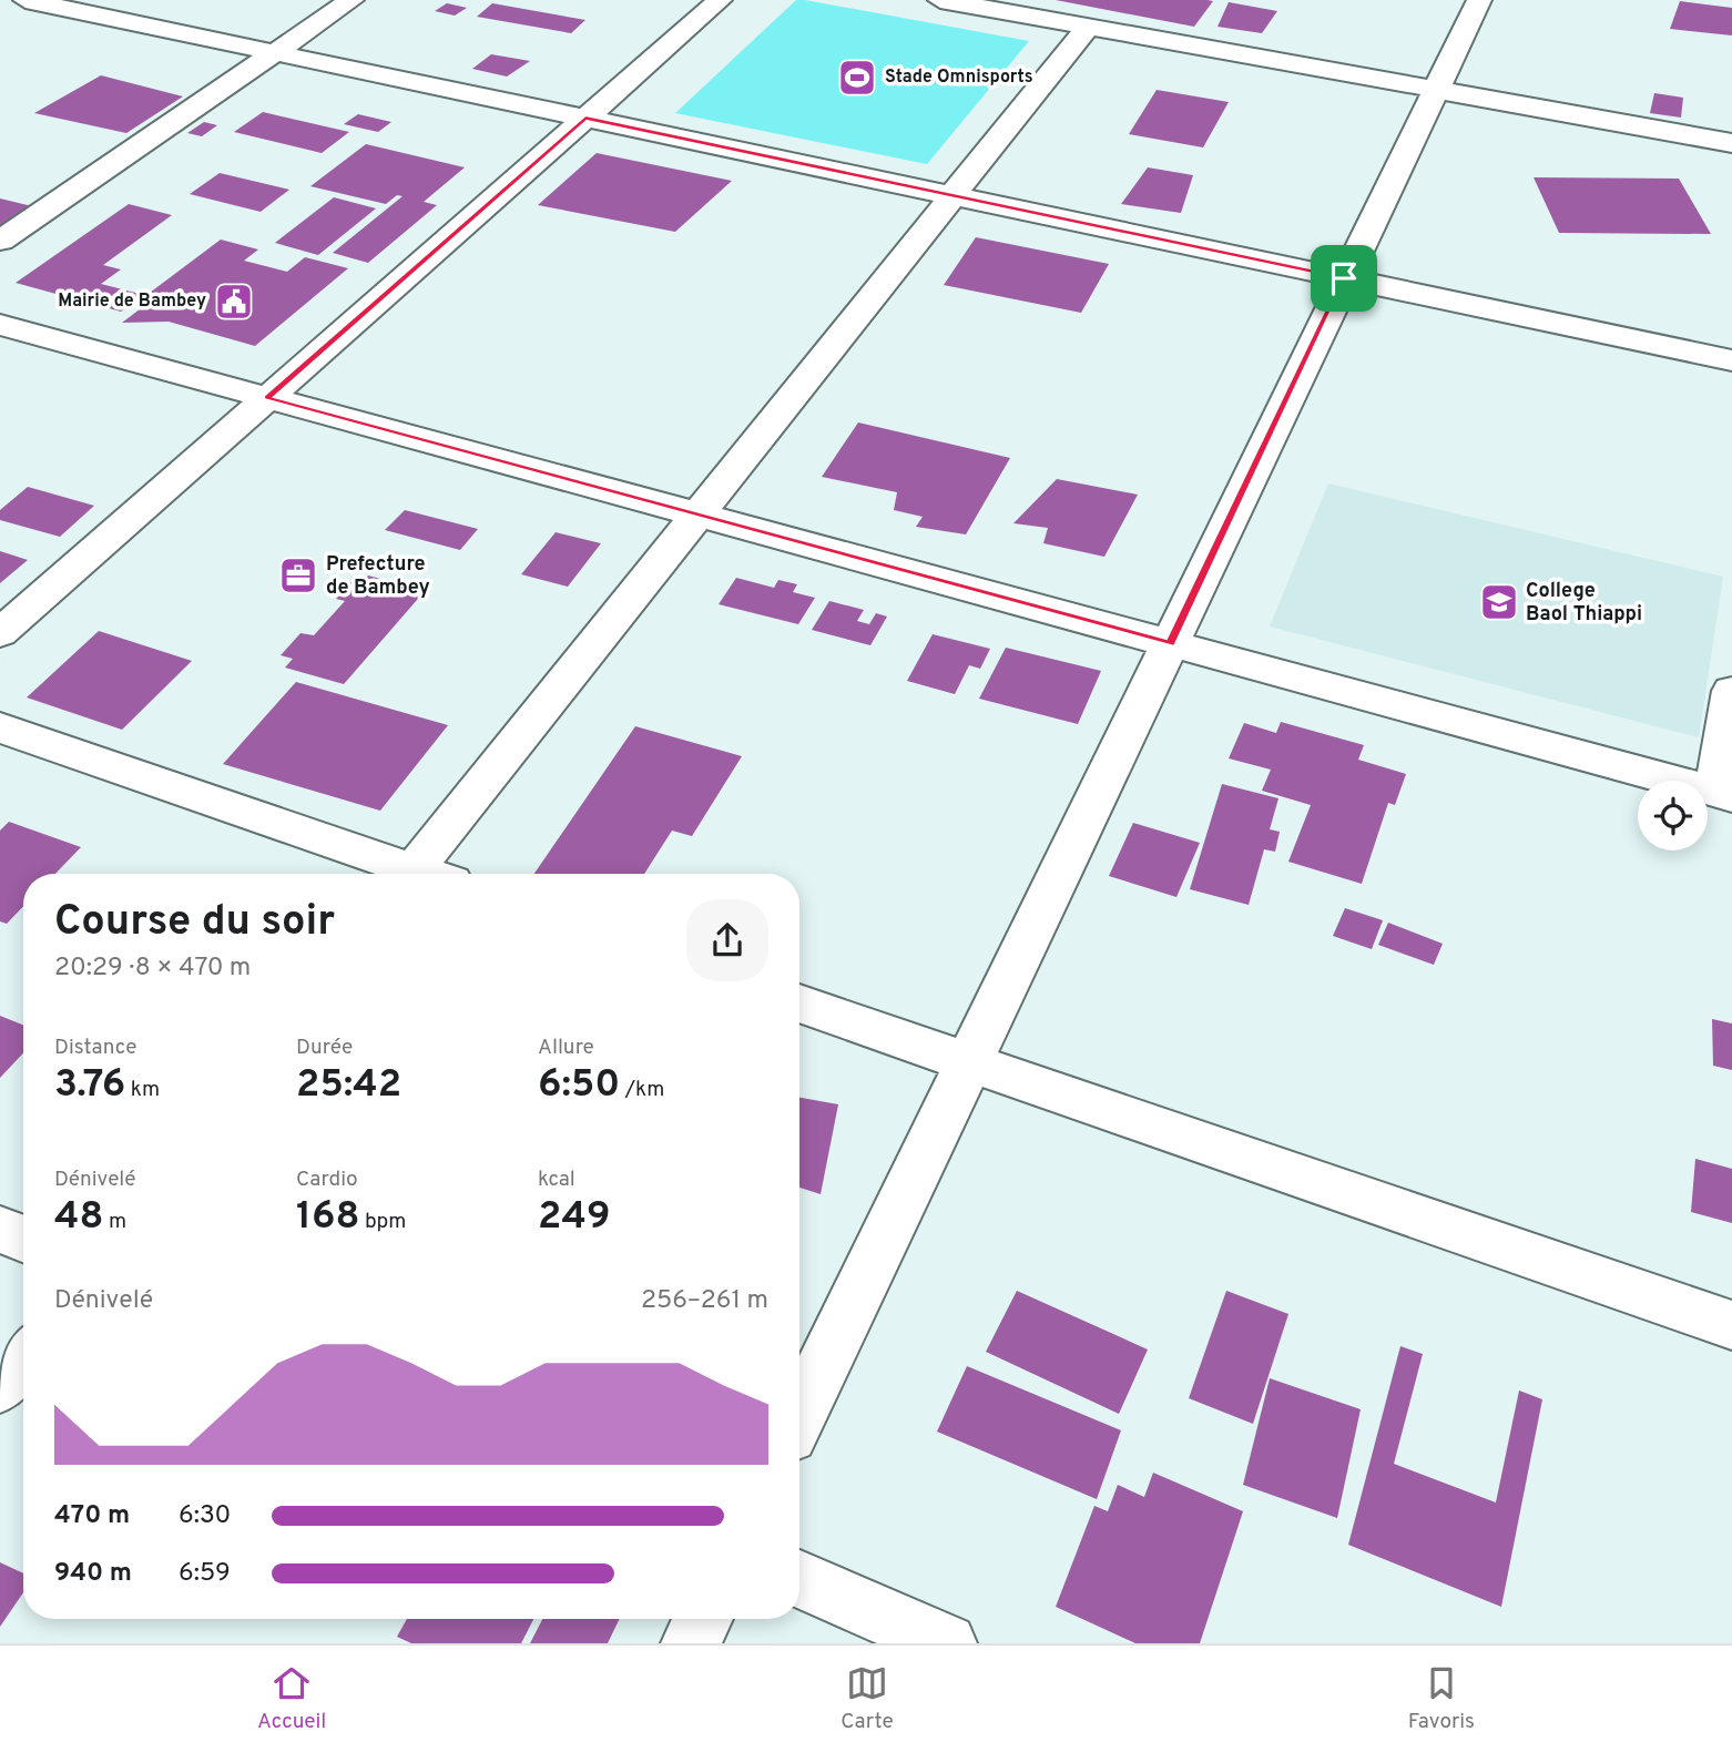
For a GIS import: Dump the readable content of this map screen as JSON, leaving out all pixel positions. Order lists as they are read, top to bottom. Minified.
{"places":{"sports":["Stade Omnisports"],"public building":["Mairie de Bambey"],"office":["Prefecture de Bambey"],"school or university":["College Baol Thiappi"]},"page":{"heading":["Course du soir","20:29 · 8 × 470 m"],"stats":[["Distance","3.76 km"],["Durée","25:42"],["Allure","6:50 /km"],["Dénivelé","48 m"],["Cardio","168 bpm"],["kcal","249"]],"chart":["Dénivelé","256–261 m"],"list":[{"name":"470 m","note":"6:30"},{"name":"940 m","note":"6:59"}],"tabs":["Accueil","Carte","Favoris"]}}
